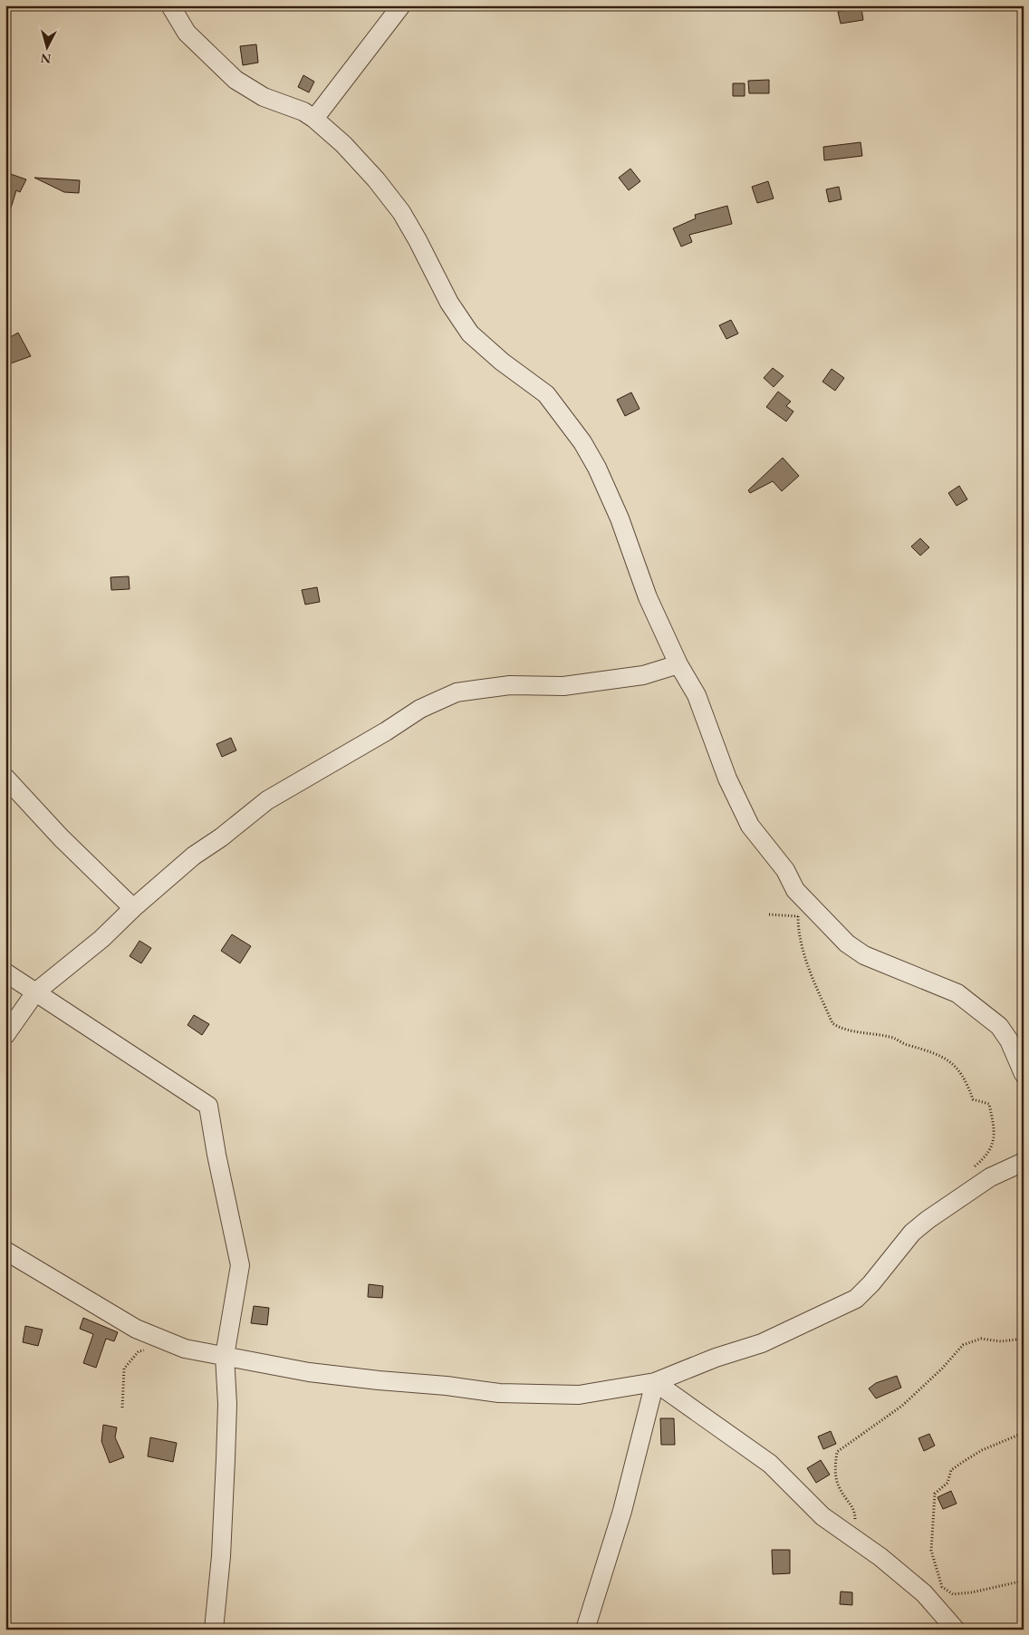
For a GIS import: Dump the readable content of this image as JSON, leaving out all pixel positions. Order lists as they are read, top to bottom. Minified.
{"north":"bottom"}
